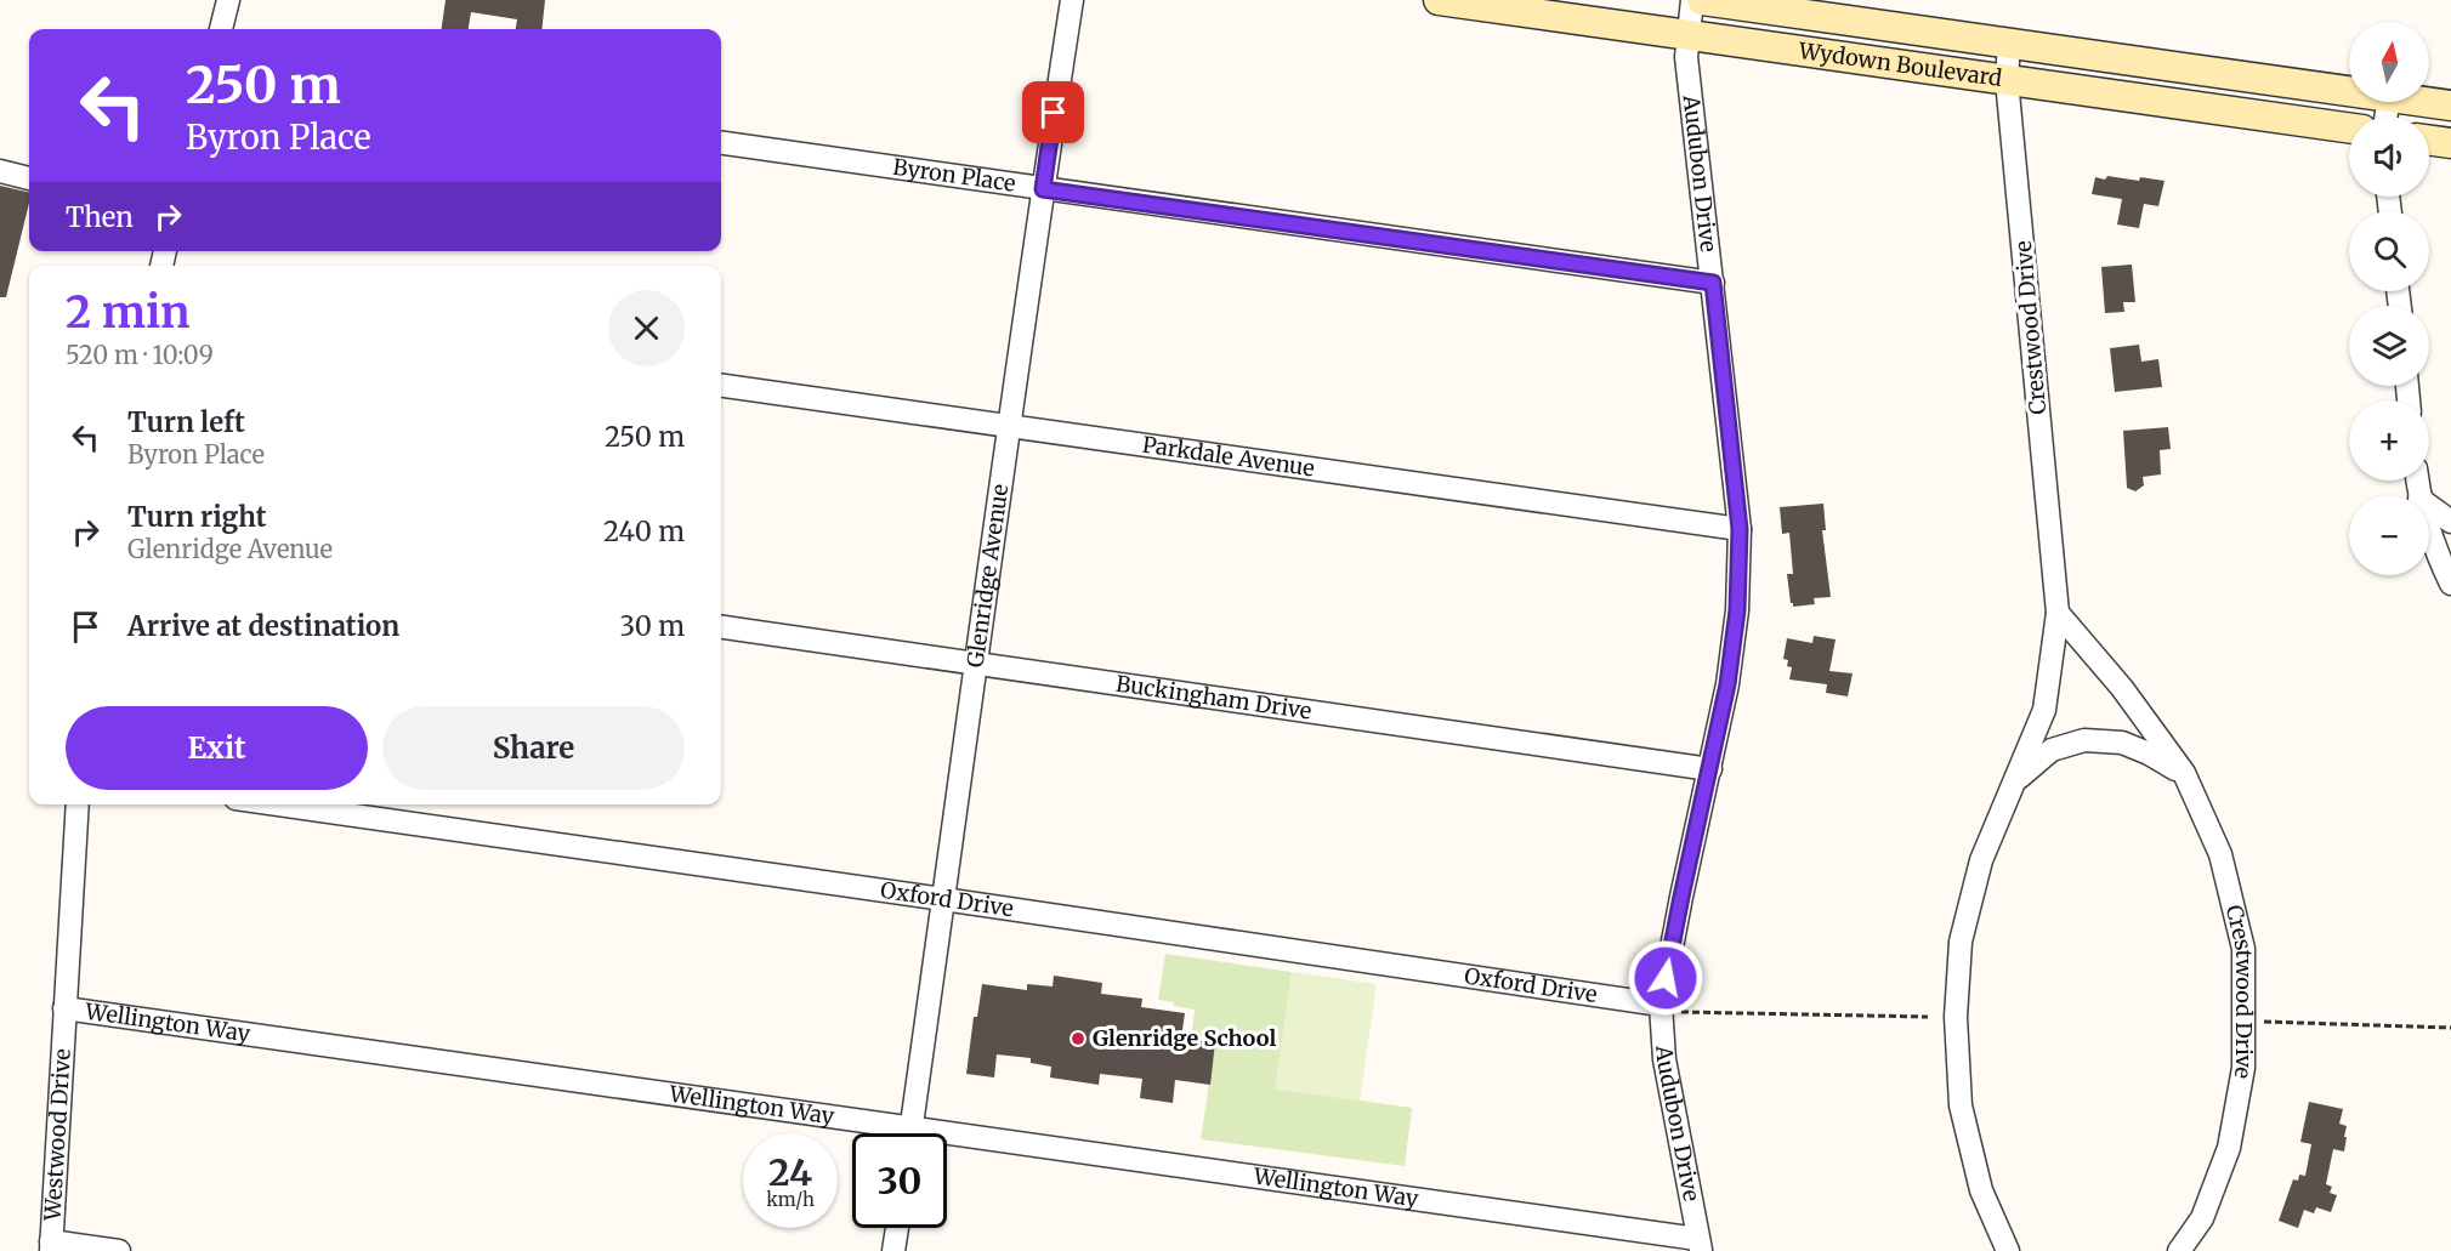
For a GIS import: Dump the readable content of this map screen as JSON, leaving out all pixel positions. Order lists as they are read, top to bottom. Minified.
{"streets":{"street":["Wydown Boulevard","Audubon Drive","Byron Place","Crestwood Drive","Parkdale Avenue","Glenridge Avenue","Buckingham Drive","Oxford Drive","Wellington Way","Westwood Drive"]},"crossings":[["Wydown Boulevard","Audubon Drive"],["Wydown Boulevard","Crestwood Drive"],["Audubon Drive","Byron Place"],["Audubon Drive","Parkdale Avenue"],["Audubon Drive","Buckingham Drive"],["Audubon Drive","Oxford Drive"],["Audubon Drive","Wellington Way"],["Byron Place","Glenridge Avenue"],["Parkdale Avenue","Glenridge Avenue"],["Glenridge Avenue","Buckingham Drive"],["Glenridge Avenue","Oxford Drive"],["Wellington Way","Westwood Drive"]],"places":["Glenridge School"],"north":"top","page":{"map_buttons":["+","−"],"turn":["250 m","Byron Place"],"then":"Then","heading":["2 min","520 m · 10:09"],"list":[{"name":"Turn left","note":"Byron Place","value":"250 m"},{"name":"Turn right","note":"Glenridge Avenue","value":"240 m"},{"name":"Arrive at destination","value":"30 m"}],"buttons":["Exit","Share"],"speed":"24 km/h","limit":"30"}}
